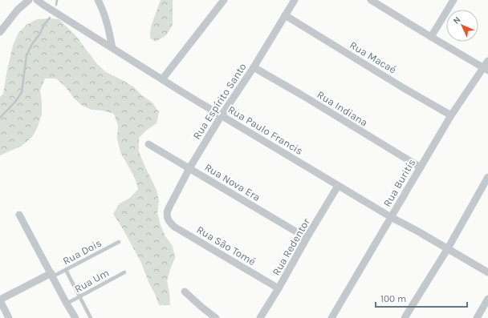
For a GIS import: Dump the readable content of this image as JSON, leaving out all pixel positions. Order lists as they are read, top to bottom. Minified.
{"streets":{"street":["Rua Macaé","Rua Espírito Santo","Rua Indiana","Rua Paulo Francis","Rua Nova Era","Rua Buritís","Rua São Tomé","Rua Redentor"],"lane":["Rua Dois","Rua Um"]},"crossings":[["Rua Macaé","Rua Espírito Santo"],["Rua Macaé","Rua Buritís"],["Rua Espírito Santo","Rua Indiana"],["Rua Espírito Santo","Rua Paulo Francis"],["Rua Espírito Santo","Rua Nova Era"],["Rua Espírito Santo","Rua São Tomé"],["Rua Indiana","Rua Buritís"],["Rua Paulo Francis","Rua Buritís"],["Rua Paulo Francis","Rua Redentor"],["Rua Nova Era","Rua Redentor"],["Rua São Tomé","Rua Redentor"]],"scale_bar":"100 m","north":"top left"}
